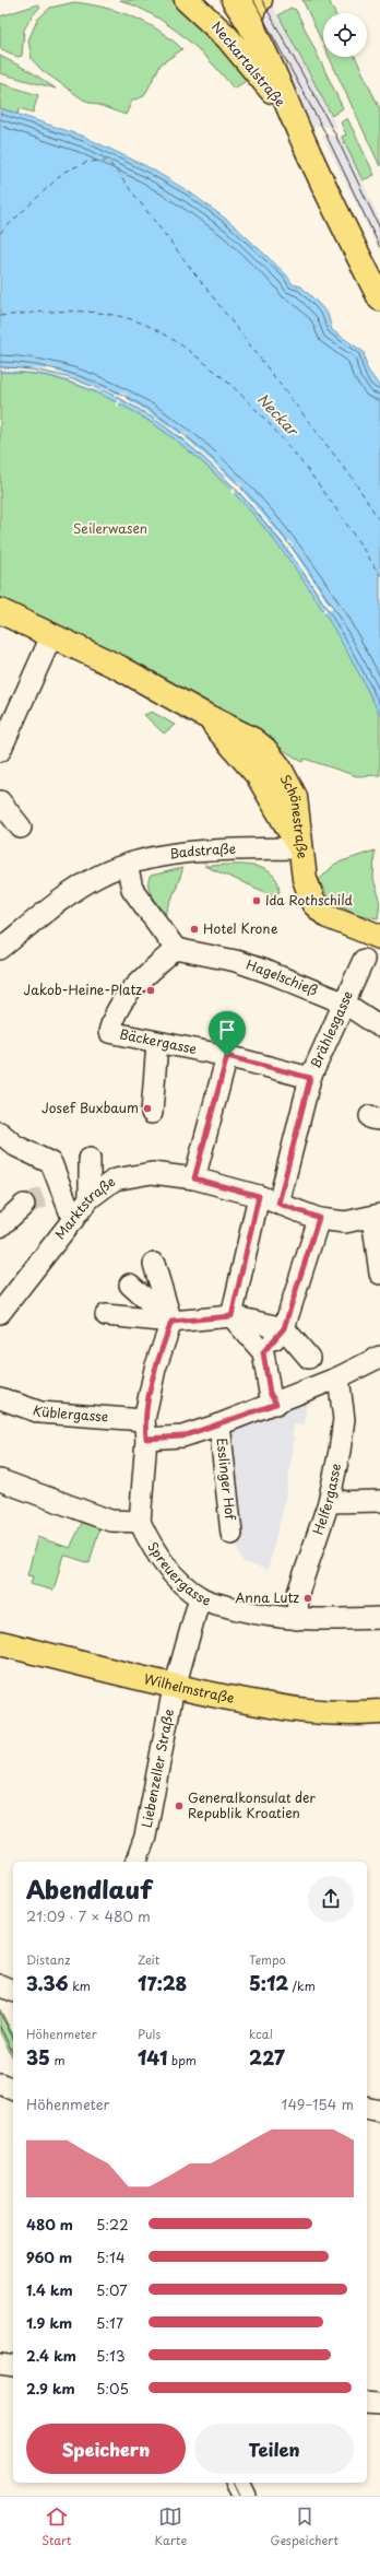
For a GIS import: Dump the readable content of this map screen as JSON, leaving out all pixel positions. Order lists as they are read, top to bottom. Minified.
{"streets":{"main road":["Neckartalstraße","Schönestraße","Wilhelmstraße"],"street":["Badstraße","Hagelschieß","Brählesgasse","Bäckergasse","Marktstraße","Küblergasse","Esslinger Hof","Helfergasse","Spreuergasse","Liebenzeller Straße"]},"crossings":[["Schönestraße","Badstraße"],["Hagelschieß","Brählesgasse"],["Hagelschieß","Bäckergasse"],["Brählesgasse","Bäckergasse"],["Brählesgasse","Marktstraße"],["Küblergasse","Esslinger Hof"],["Küblergasse","Helfergasse"],["Helfergasse","Spreuergasse"],["Spreuergasse","Liebenzeller Straße"],["Wilhelmstraße","Liebenzeller Straße"]],"water":["Neckar"],"parks":["Seilerwasen"],"places":["Ida Rothschild","Hotel Krone","Jakob-Heine-Platz","Josef Buxbaum","Anna Lutz","Generalkonsulat der Republik Kroatien"],"page":{"heading":["Abendlauf","21:09 · 7 × 480 m"],"stats":[["Distanz","3.36 km"],["Zeit","17:28"],["Tempo","5:12 /km"],["Höhenmeter","35 m"],["Puls","141 bpm"],["kcal","227"]],"chart":["Höhenmeter","149–154 m"],"list":[{"name":"480 m","note":"5:22"},{"name":"960 m","note":"5:14"},{"name":"1.4 km","note":"5:07"},{"name":"1.9 km","note":"5:17"},{"name":"2.4 km","note":"5:13"},{"name":"2.9 km","note":"5:05"}],"buttons":["Speichern","Teilen"],"tabs":["Start","Karte","Gespeichert"]}}
